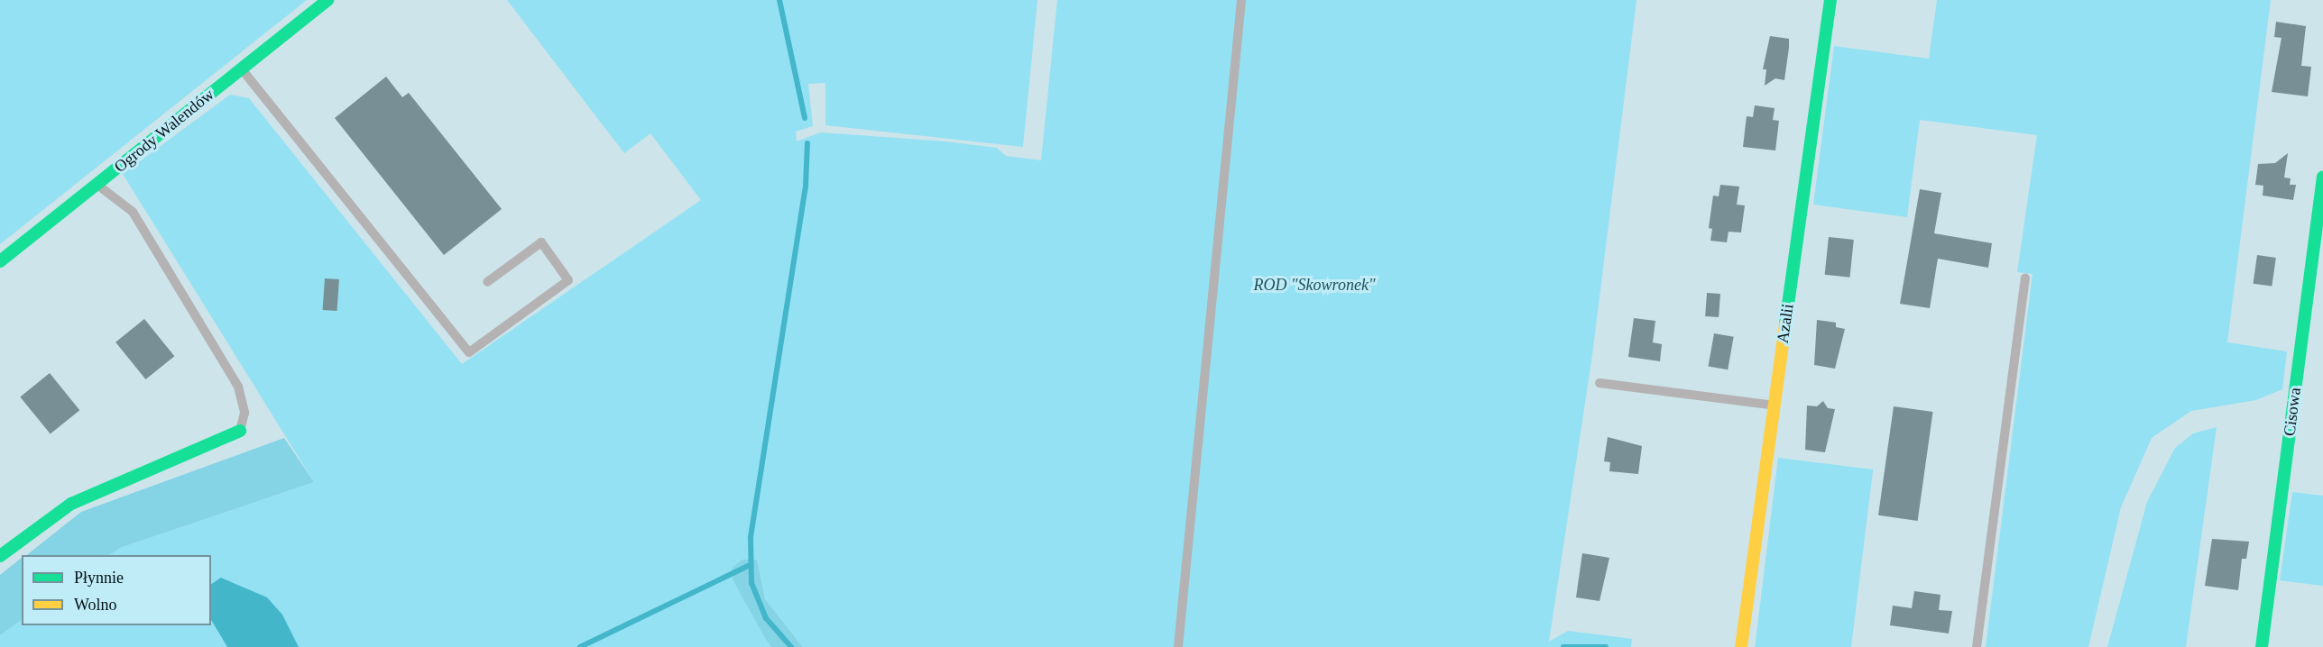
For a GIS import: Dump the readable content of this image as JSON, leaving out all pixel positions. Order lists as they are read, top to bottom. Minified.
{"streets":{"street":["Ogrody Walendów","Azalii","Cisowa"]},"parks":["ROD \"Skowronek\""],"legend":["Płynnie","Wolno"]}
